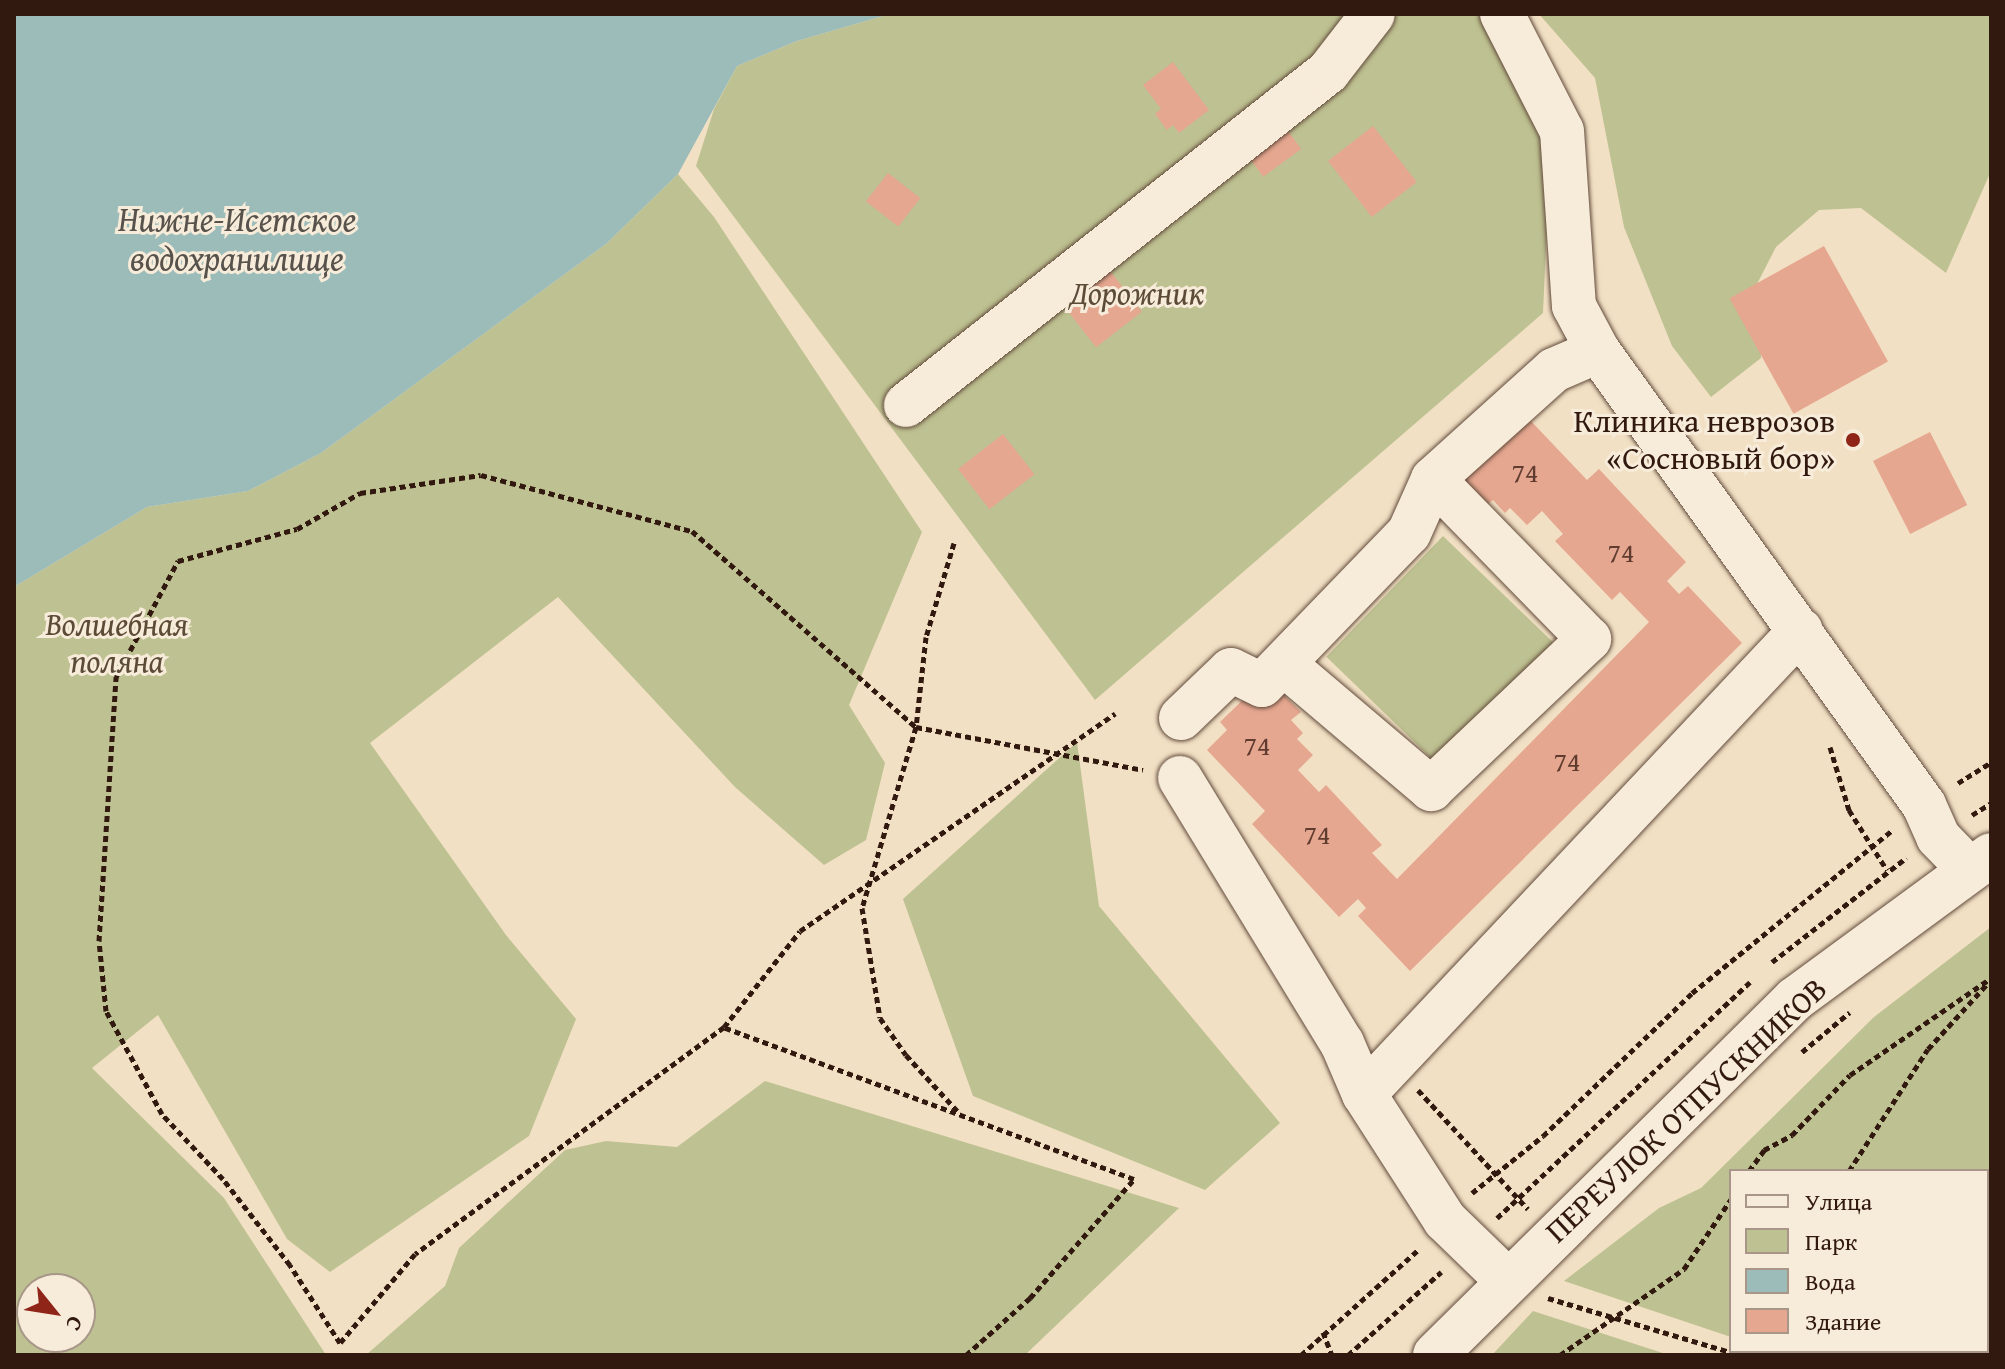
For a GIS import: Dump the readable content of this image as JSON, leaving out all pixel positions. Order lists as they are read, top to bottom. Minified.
{"streets":{"street":["ПЕРЕУЛОК ОТПУСКНИКОВ"]},"water":["Нижне-Исетское водохранилище"],"parks":["Дорожник","Волшебная поляна"],"places":["Клиника неврозов «Сосновый бор»"],"house_numbers":["74","74","74","74","74"],"legend":["Улица","Парк","Вода","Здание"],"north":"bottom right"}
